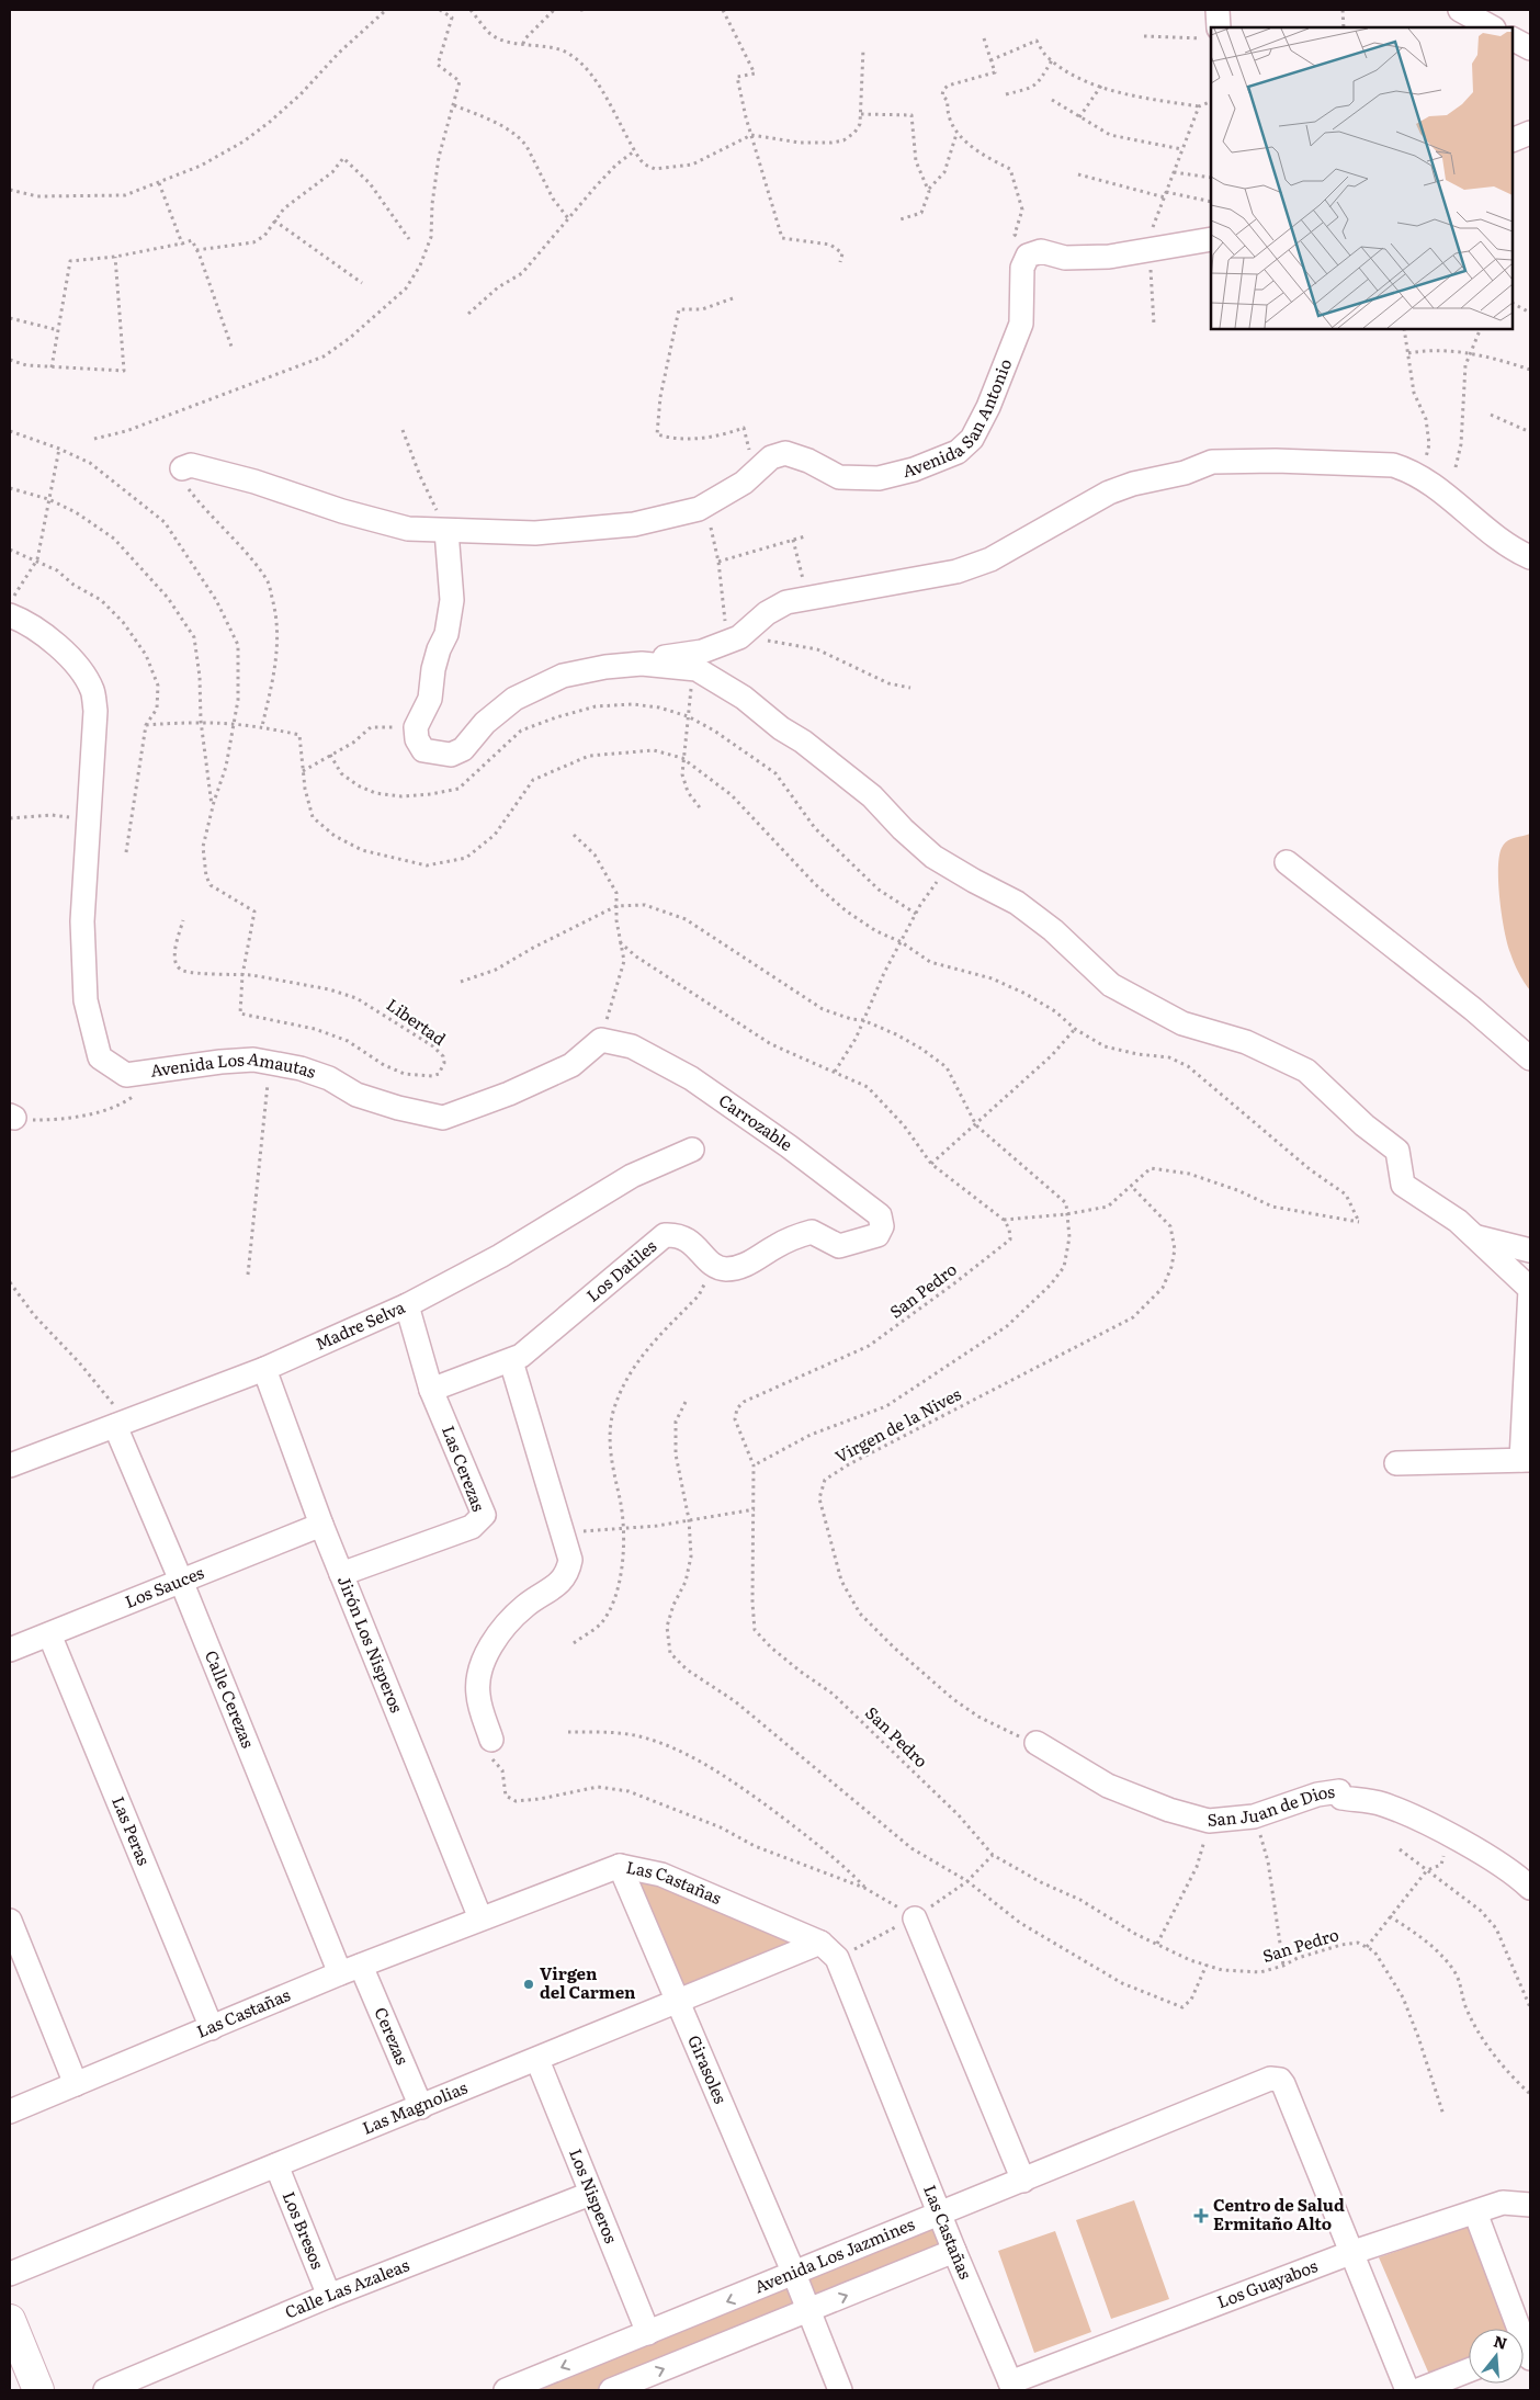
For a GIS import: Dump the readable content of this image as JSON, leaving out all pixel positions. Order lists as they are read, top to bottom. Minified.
{"streets":{"street":["Avenida San Antonio","Avenida Los Amautas","Carrozable","Los Datiles","Madre Selva","Las Cerezas","Los Sauces","Jirón Los Nisperos","Calle Cerezas","San Juan de Dios","Las Peras","Las Castañas","Cerezas","Girasoles","Las Magnolias","Los Nisperos","Los Bresos","Avenida Los Jazmines","Los Guayabos","Calle Las Azaleas"],"path":["Libertad","San Pedro","Virgen de la Nives"]},"crossings":[["Avenida Los Amautas","Carrozable"],["Carrozable","Los Datiles"],["Los Datiles","Las Cerezas"],["Madre Selva","Las Cerezas"],["Madre Selva","Jirón Los Nisperos"],["Madre Selva","Calle Cerezas"],["Virgen de la Nives","San Juan de Dios"],["Las Cerezas","Jirón Los Nisperos"],["Los Sauces","Jirón Los Nisperos"],["Los Sauces","Calle Cerezas"],["Los Sauces","Las Peras"],["Jirón Los Nisperos","Las Castañas"],["Calle Cerezas","Las Castañas"],["Calle Cerezas","Cerezas"],["Las Peras","Las Castañas"],["Las Castañas","Cerezas"],["Las Castañas","Girasoles"],["Las Castañas","Las Magnolias"],["Las Castañas","Avenida Los Jazmines"],["Las Castañas","Los Guayabos"],["Cerezas","Las Magnolias"],["Girasoles","Las Magnolias"],["Girasoles","Avenida Los Jazmines"],["Las Magnolias","Los Nisperos"],["Las Magnolias","Los Bresos"],["Los Nisperos","Avenida Los Jazmines"],["Los Nisperos","Calle Las Azaleas"],["Los Bresos","Calle Las Azaleas"],["Avenida Los Jazmines","Los Guayabos"]],"places":{"other":["Virgen del Carmen"],"health":["Centro de Salud Ermitaño Alto"]},"north":"top"}
